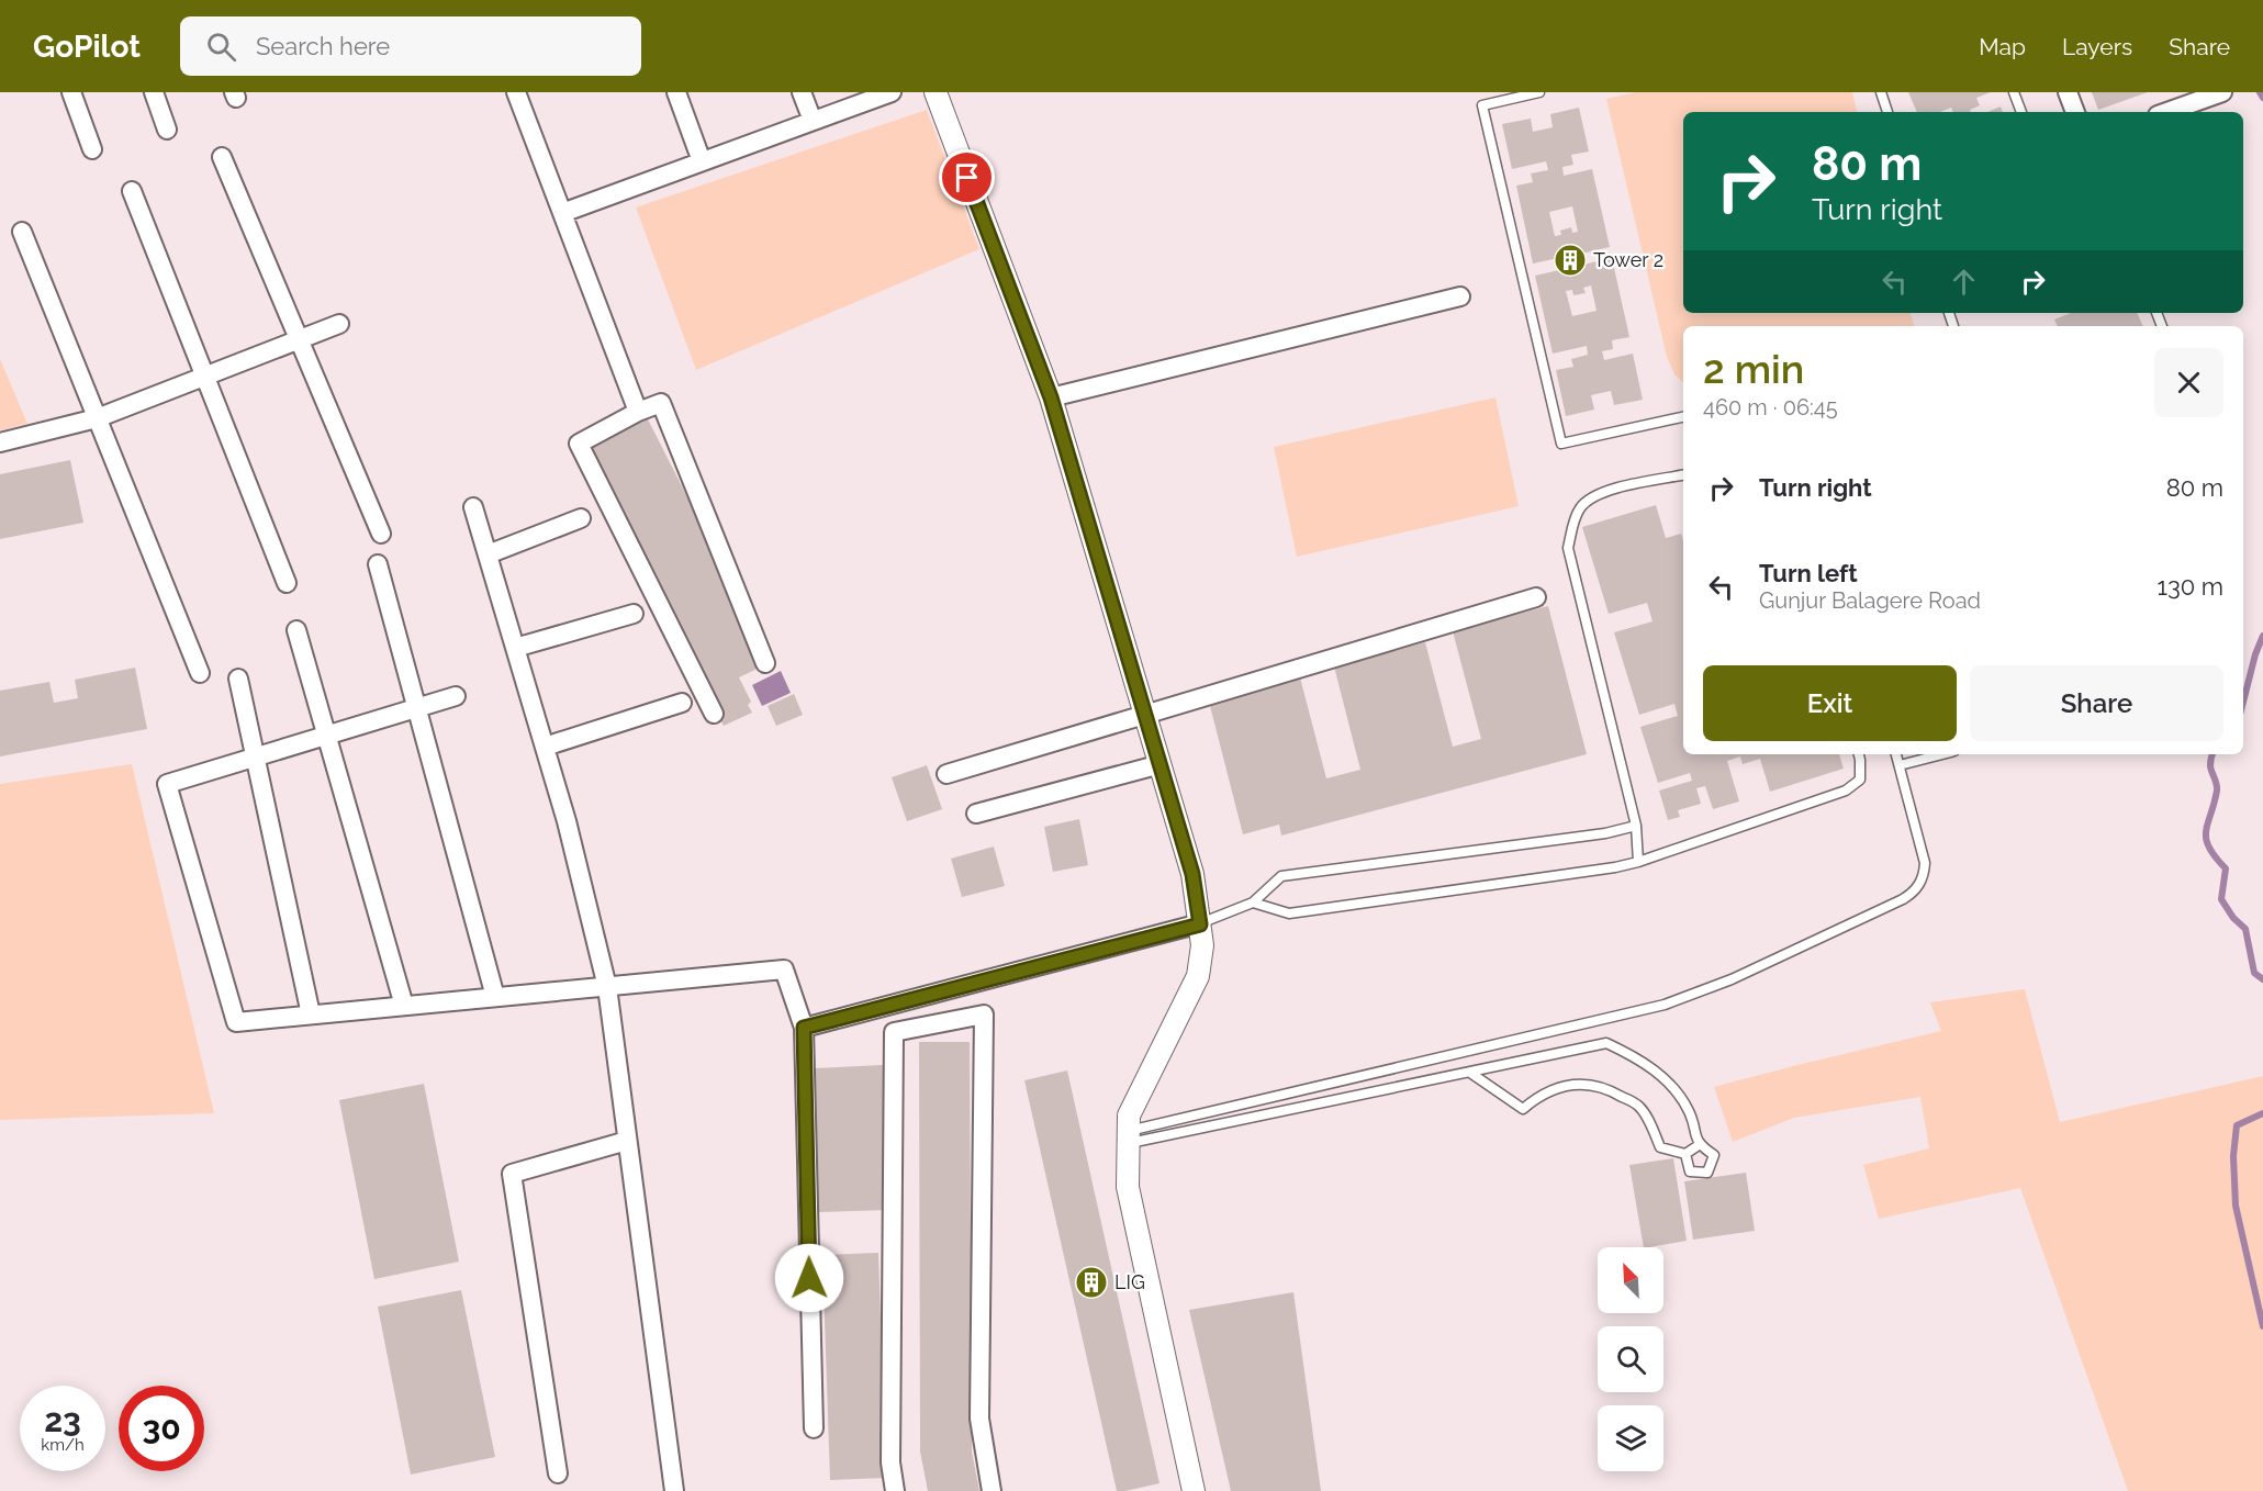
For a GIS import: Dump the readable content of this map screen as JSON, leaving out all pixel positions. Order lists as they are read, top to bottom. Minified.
{"places":{"building":["Tower 2","LIG"]},"north":"top left","page":{"header":"GoPilot","search":"Search here","nav":["Map","Layers","Share"],"turn":["80 m","Turn right"],"heading":["2 min","460 m · 06:45"],"list":[{"name":"Turn right","value":"80 m"},{"name":"Turn left","note":"Gunjur Balagere Road","value":"130 m"}],"buttons":["Exit","Share"],"speed":"23 km/h","limit":"30"}}
